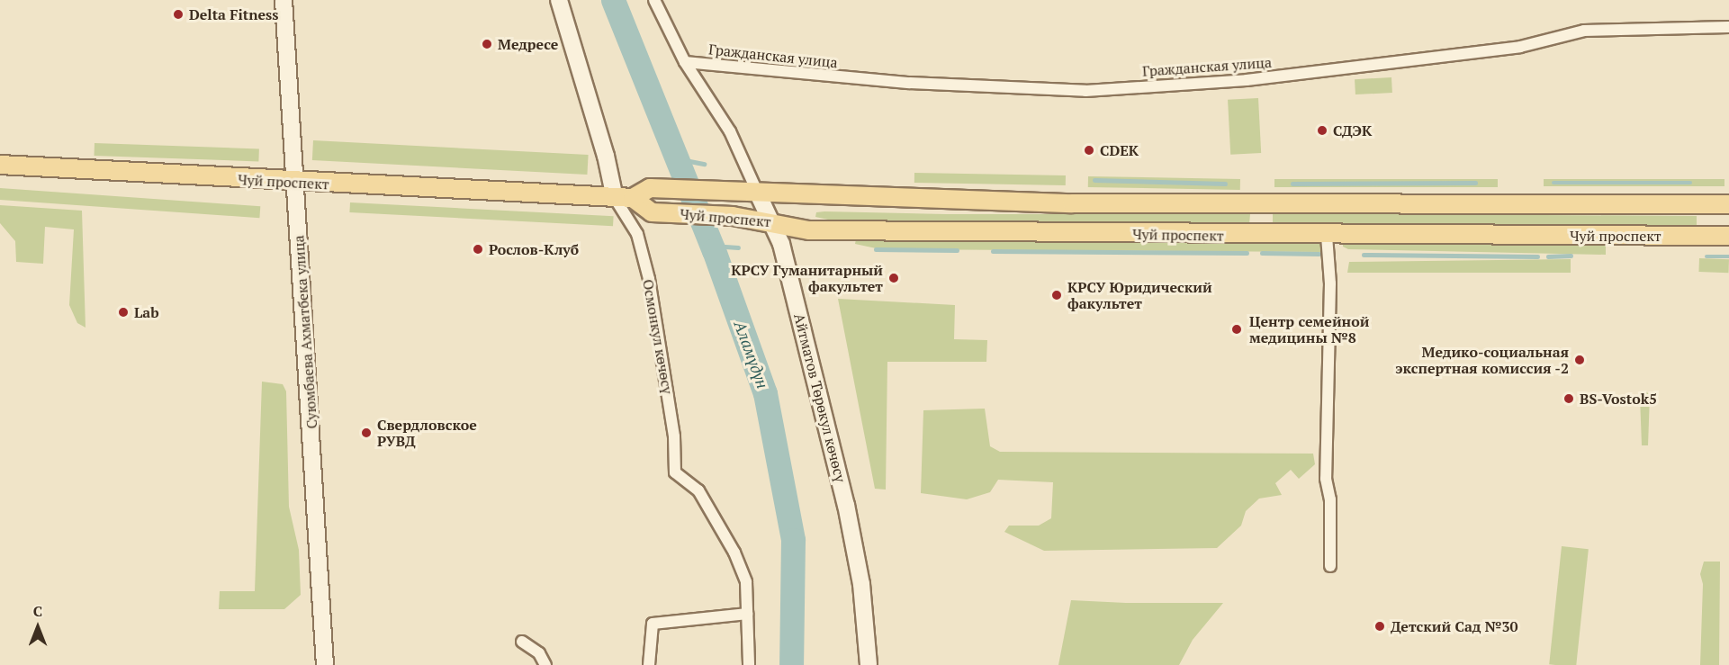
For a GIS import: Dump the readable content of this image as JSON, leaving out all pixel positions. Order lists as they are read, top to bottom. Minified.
{"streets":{"main road":["Чуй проспект"],"street":["Гражданская улица","Суюмбаева Ахматбека улица","Осмонкул көчөсү","Айтматов Төрөкул көчөсү"]},"crossings":[["Гражданская улица","Айтматов Төрөкул көчөсү"],["Чуй проспект","Суюмбаева Ахматбека улица"],["Чуй проспект","Осмонкул көчөсү"],["Чуй проспект","Айтматов Төрөкул көчөсү"]],"water":["Аламүдүн"],"places":["Delta Fitness","Медресе","СДЭК","CDEK","Рослов-Клуб","КРСУ Гуманитарный факультет","КРСУ Юридический факультет","Lab","Центр семейной медицины №8","Медико-социальная экспертная комиссия -2","BS-Vostok5","Свердловское РУВД","Детский Сад №30"],"north":"top"}
